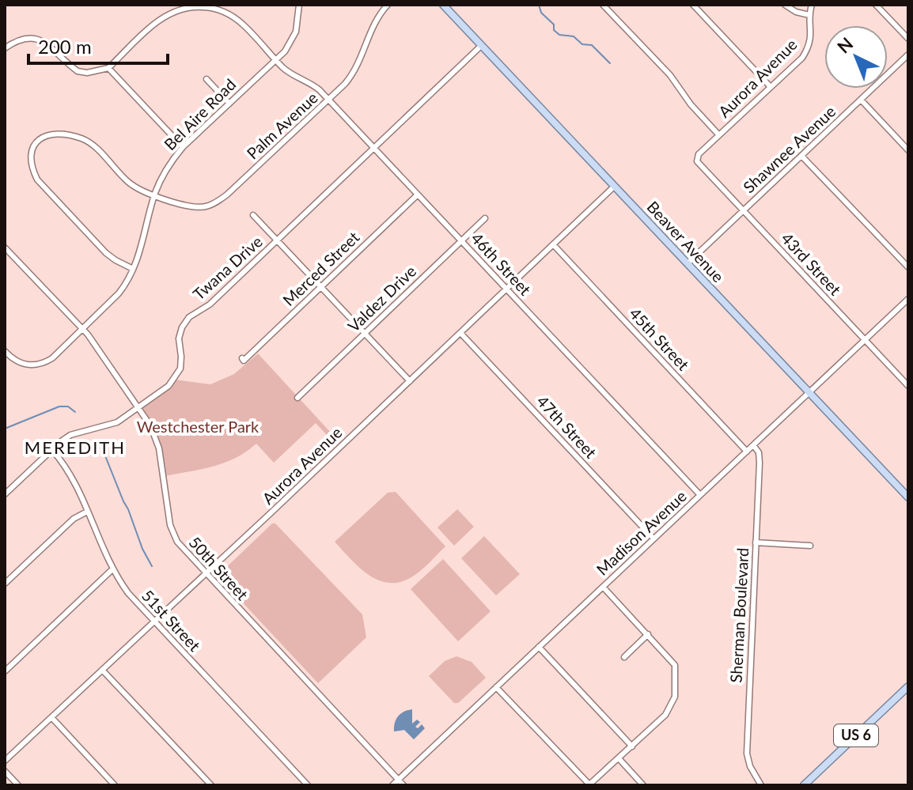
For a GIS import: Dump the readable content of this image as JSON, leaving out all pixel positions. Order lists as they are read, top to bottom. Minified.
{"streets":{"main road":["Beaver Avenue","US 6"],"street":["Aurora Avenue","Bel Aire Road","Palm Avenue","Shawnee Avenue","46th Street","43rd Street","Twana Drive","Merced Street","Valdez Drive","45th Street","47th Street","Madison Avenue","50th Street","Sherman Boulevard","51st Street"]},"crossings":[["Aurora Avenue","Beaver Avenue"],["Aurora Avenue","46th Street"],["Aurora Avenue","43rd Street"],["Aurora Avenue","45th Street"],["Aurora Avenue","47th Street"],["Aurora Avenue","50th Street"],["Aurora Avenue","51st Street"],["Bel Aire Road","Palm Avenue"],["Bel Aire Road","46th Street"],["Bel Aire Road","50th Street"],["Palm Avenue","46th Street"],["Shawnee Avenue","Beaver Avenue"],["Shawnee Avenue","43rd Street"],["Beaver Avenue","Twana Drive"],["Beaver Avenue","Madison Avenue"],["46th Street","Twana Drive"],["46th Street","Merced Street"],["46th Street","Valdez Drive"],["46th Street","Madison Avenue"],["43rd Street","Madison Avenue"],["Twana Drive","50th Street"],["Twana Drive","51st Street"],["45th Street","Madison Avenue"],["47th Street","Madison Avenue"],["Madison Avenue","50th Street"],["Madison Avenue","Sherman Boulevard"]],"districts":["MEREDITH"],"parks":["Westchester Park"],"scale_bar":"200 m","north":"top left"}
